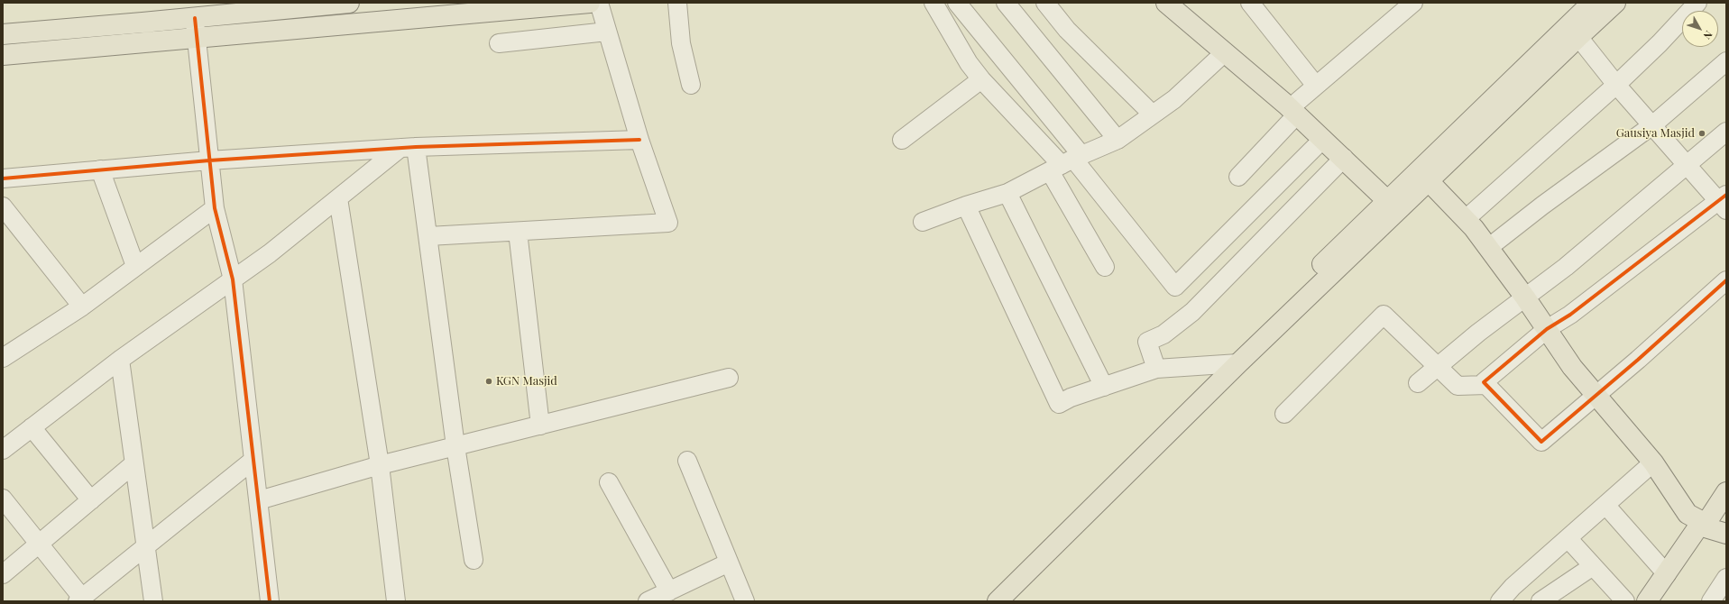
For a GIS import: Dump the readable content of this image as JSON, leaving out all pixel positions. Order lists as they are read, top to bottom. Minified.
{"places":["Gausiya Masjid","KGN Masjid"],"north":"bottom right"}
